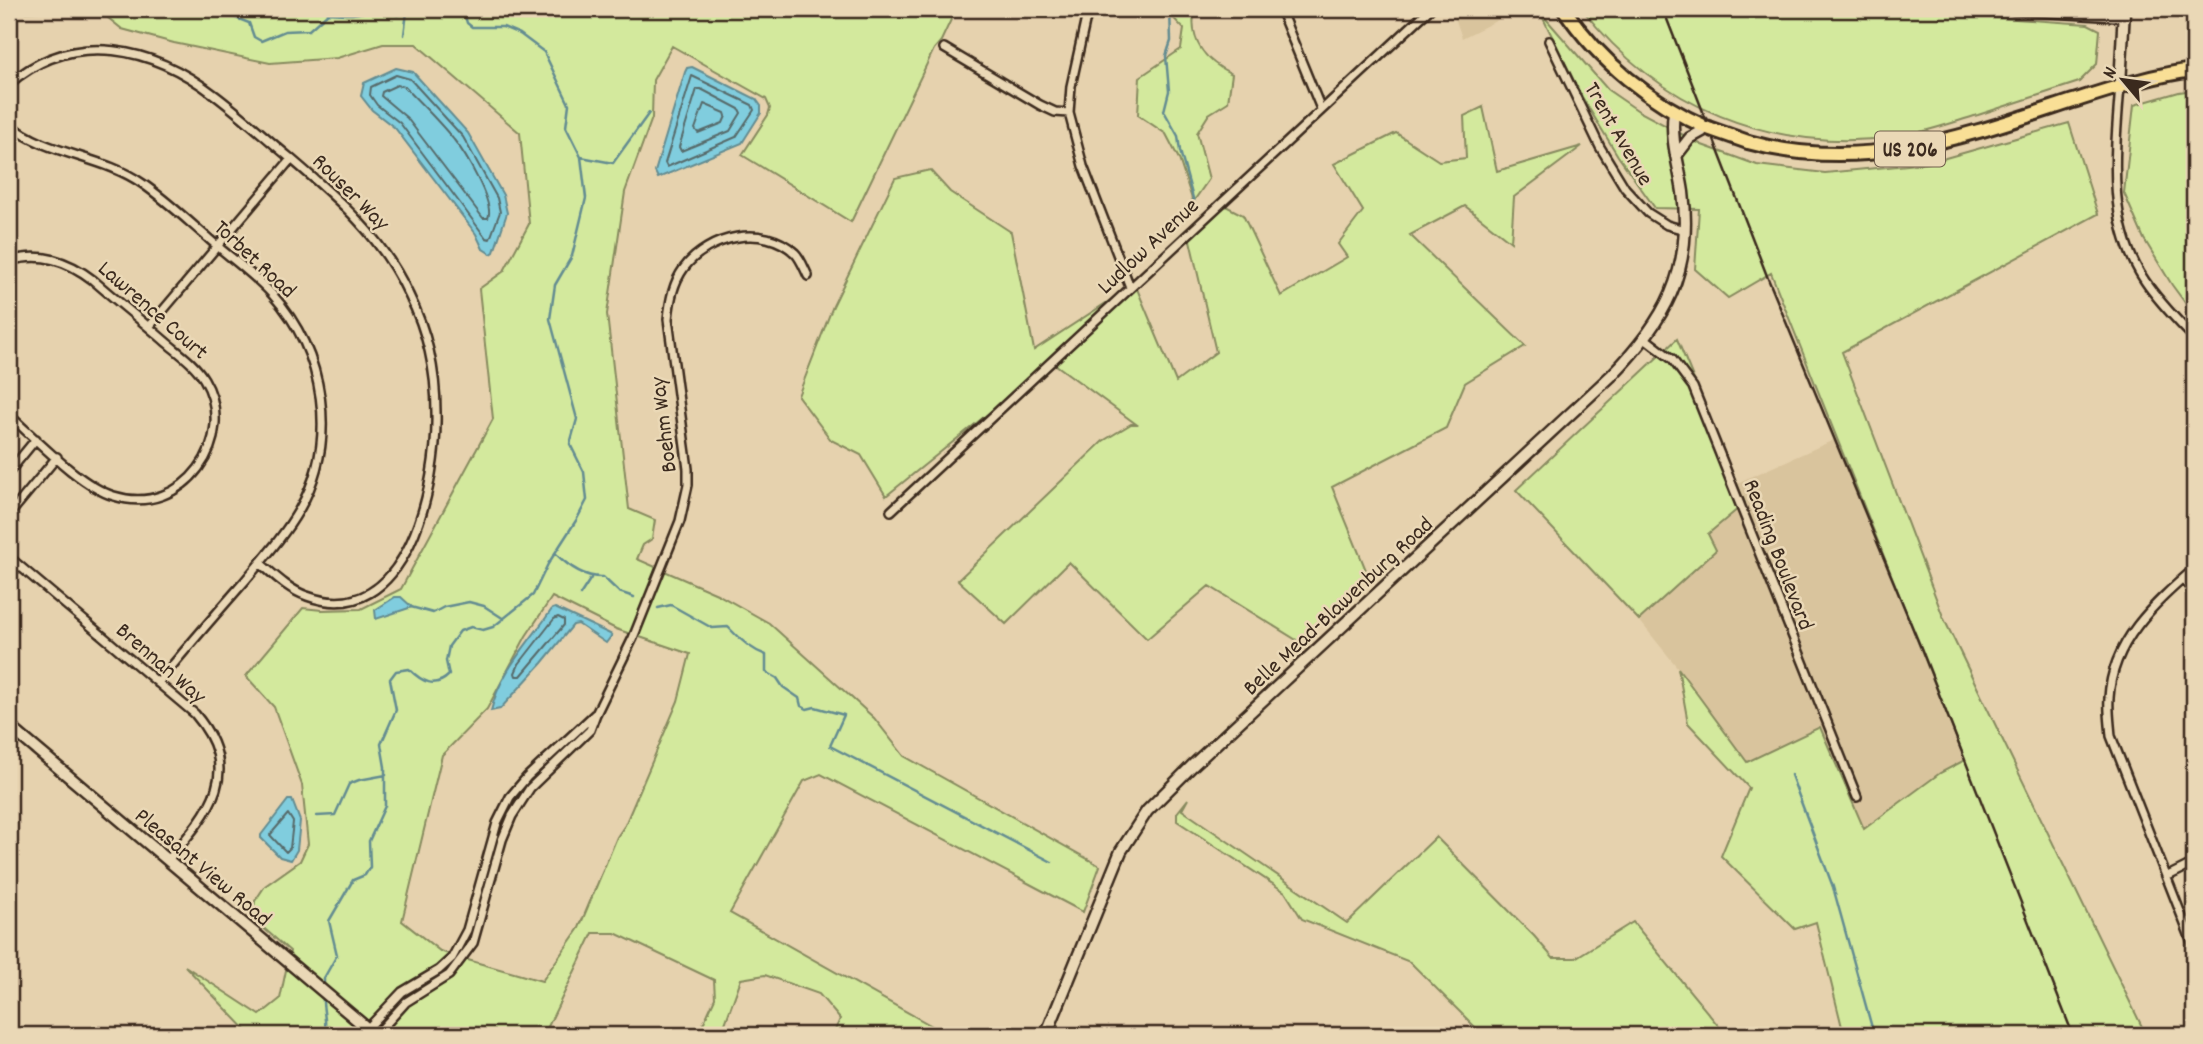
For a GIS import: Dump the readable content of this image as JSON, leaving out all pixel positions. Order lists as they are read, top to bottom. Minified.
{"streets":{"highway":["US 206"],"street":["Trent Avenue","Rouser Way","Ludlow Avenue","Torbet Road","Lawrence Court","Boehm Way","Reading Boulevard","Belle Mead-Blawenburg Road","Brennan Way","Pleasant View Road"]},"crossings":[["Trent Avenue","US 206"],["Trent Avenue","Belle Mead-Blawenburg Road"],["Rouser Way","Torbet Road"],["Torbet Road","Brennan Way"],["Boehm Way","Pleasant View Road"],["Reading Boulevard","Belle Mead-Blawenburg Road"],["Brennan Way","Pleasant View Road"]],"north":"top left"}
